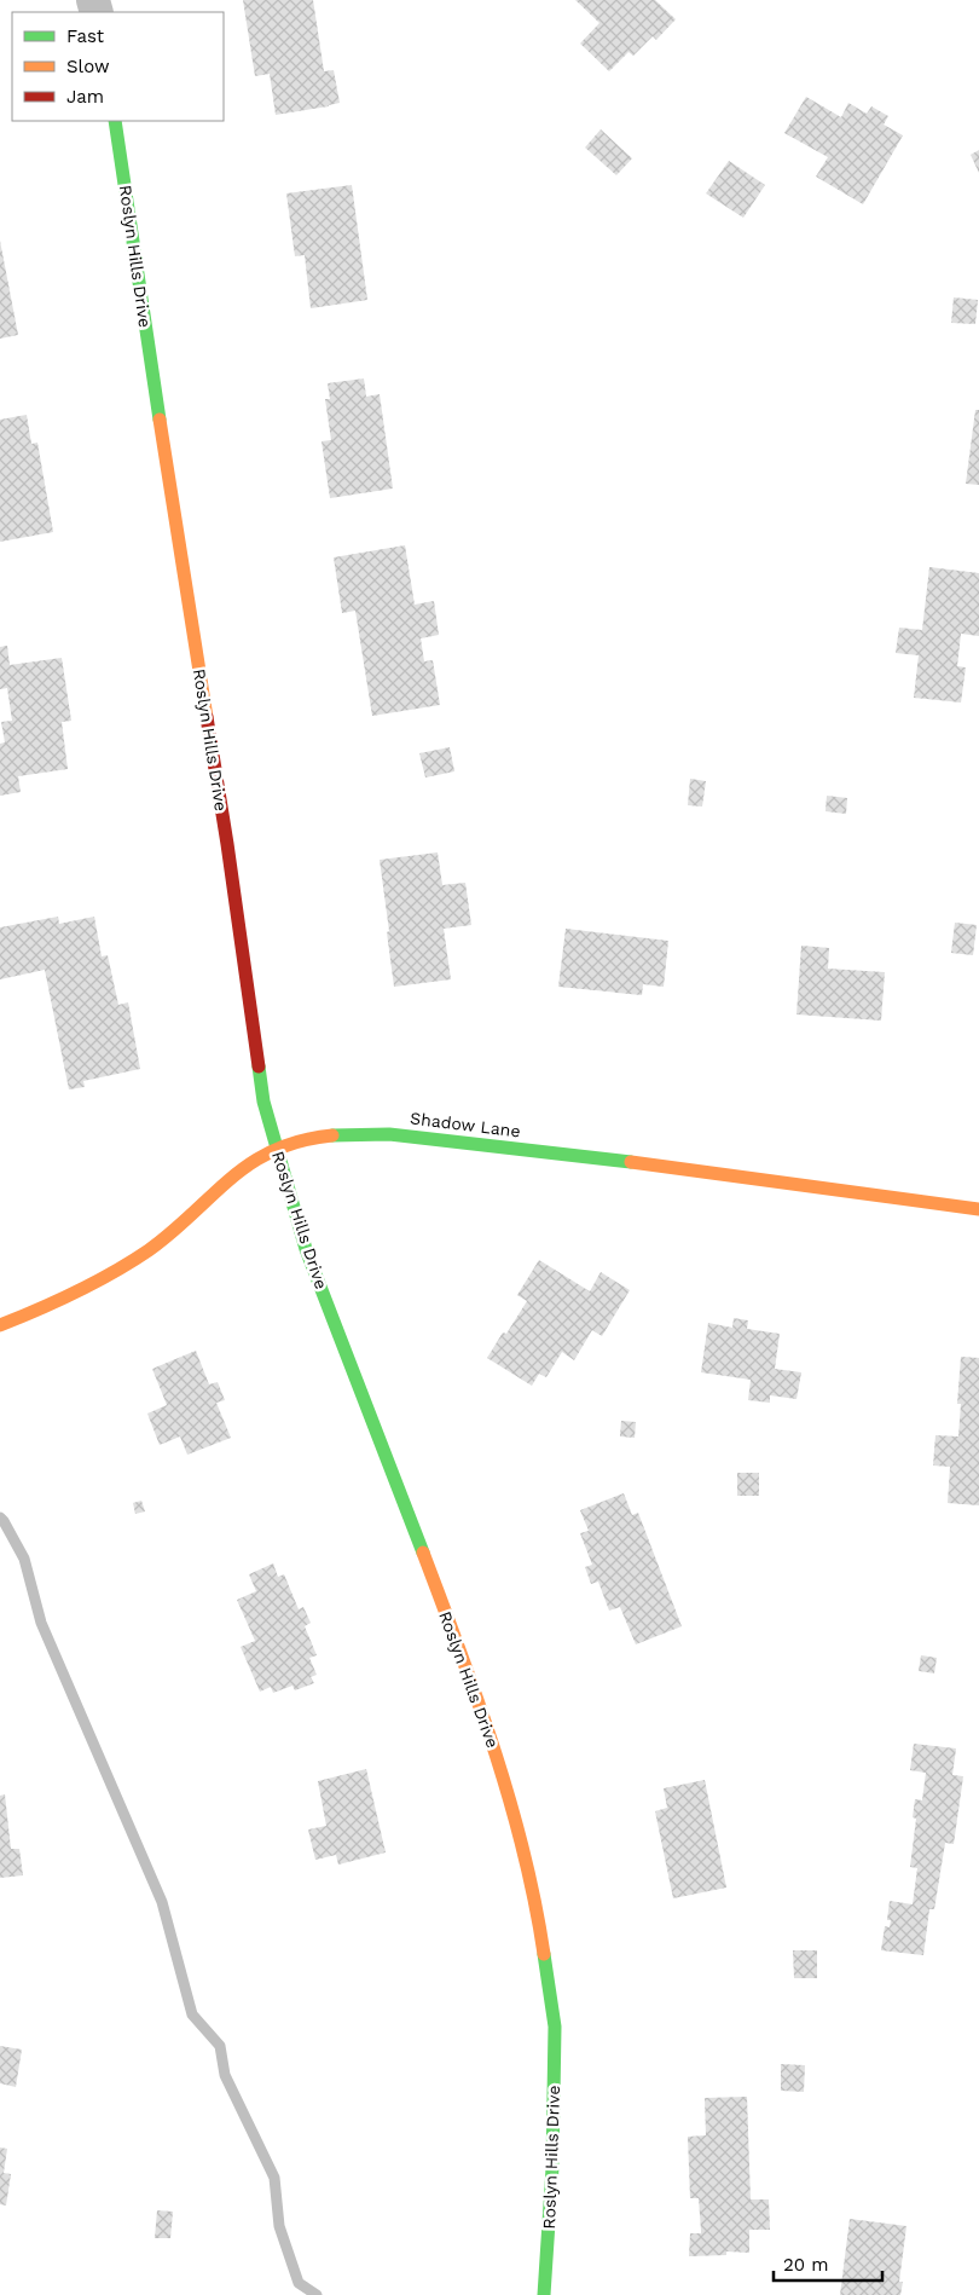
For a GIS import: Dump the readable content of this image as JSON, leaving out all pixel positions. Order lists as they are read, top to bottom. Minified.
{"streets":{"street":["Roslyn Hills Drive","Shadow Lane"]},"crossings":[["Roslyn Hills Drive","Shadow Lane"]],"legend":["Fast","Slow","Jam"],"scale_bar":"20 m"}
